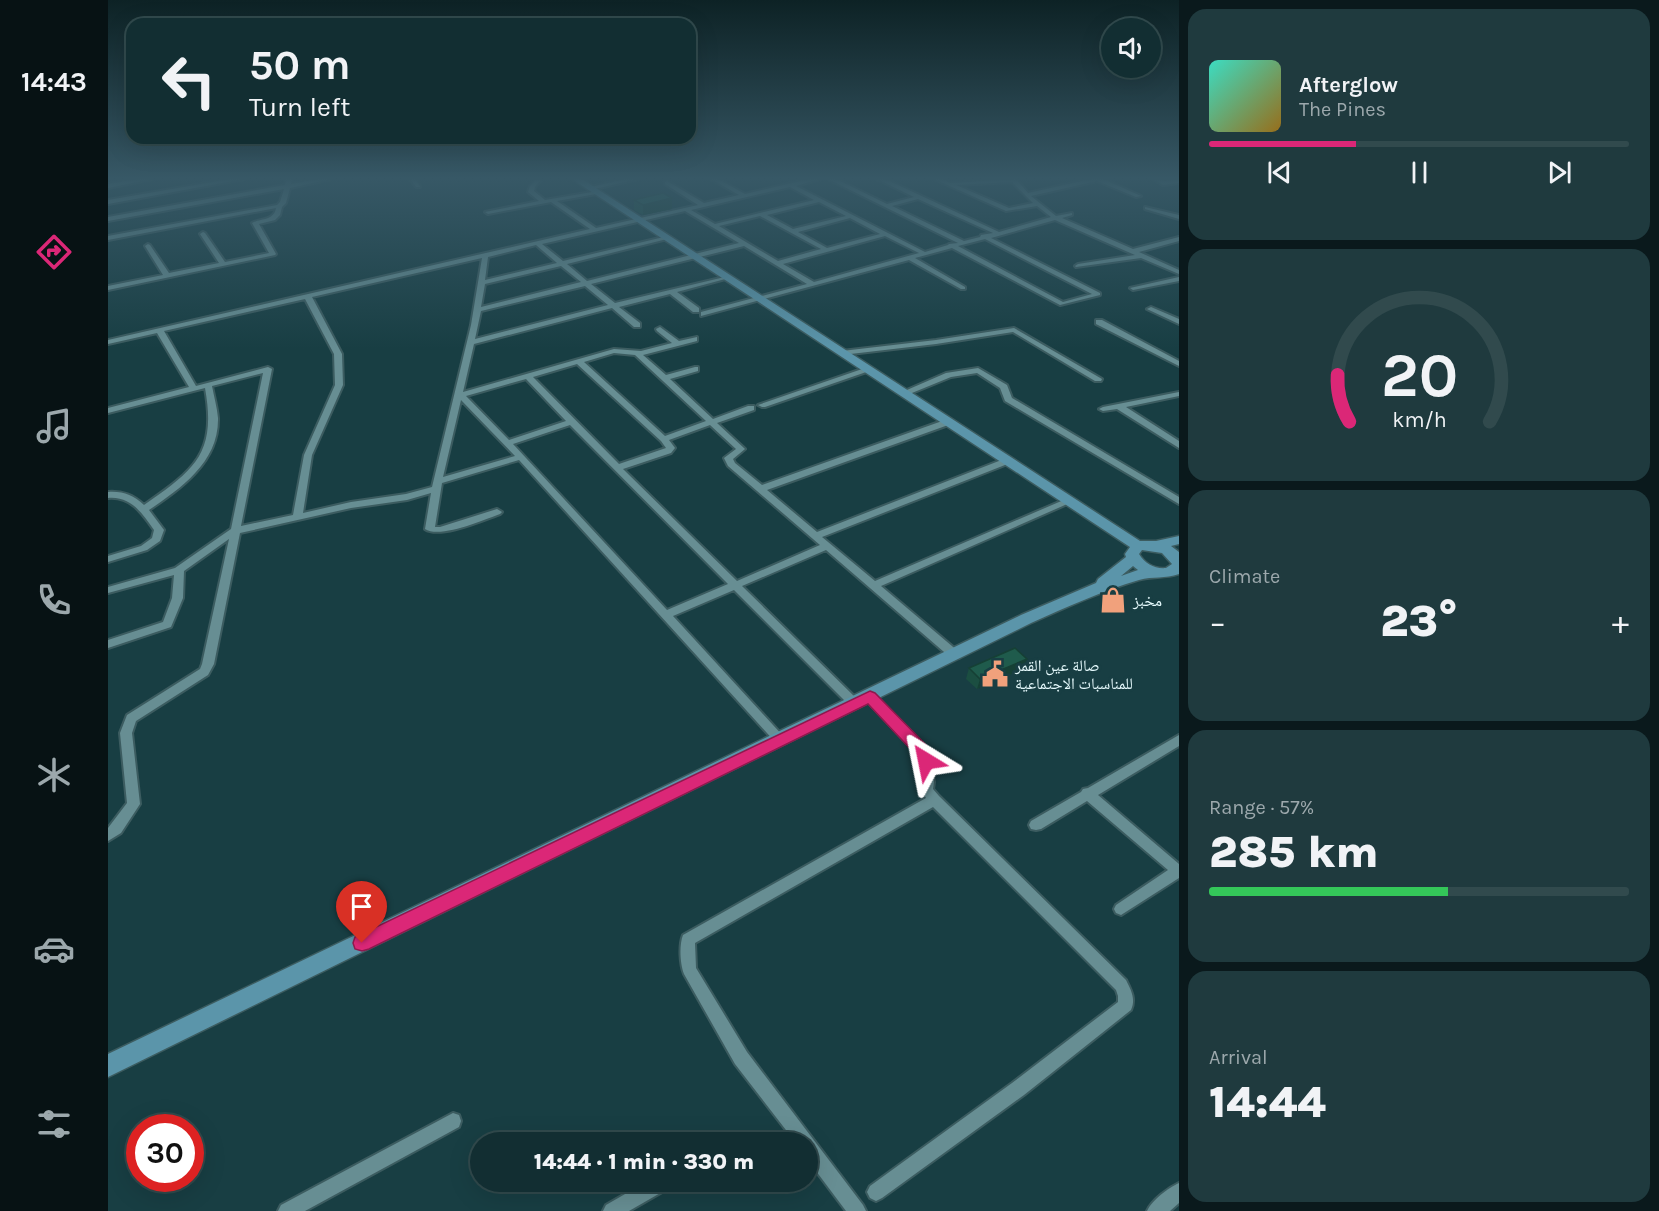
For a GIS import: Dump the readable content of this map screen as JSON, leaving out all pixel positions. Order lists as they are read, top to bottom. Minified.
{"places":{"shop":["مخبز"],"public building":["صالة عين القمر للمناسبات الاجتماعية"]},"page":{"tabs":"14:43","turn":["50 m","Turn left"],"song":["Afterglow","The Pines"],"tile":["Climate",["Range · 57%","285 km"],["Arrival","14:44"]],"heat":["−","23°","+"],"limit":"30","trip":"14:44 · 1 min · 330 m","gauge":["20","km/h"]}}
